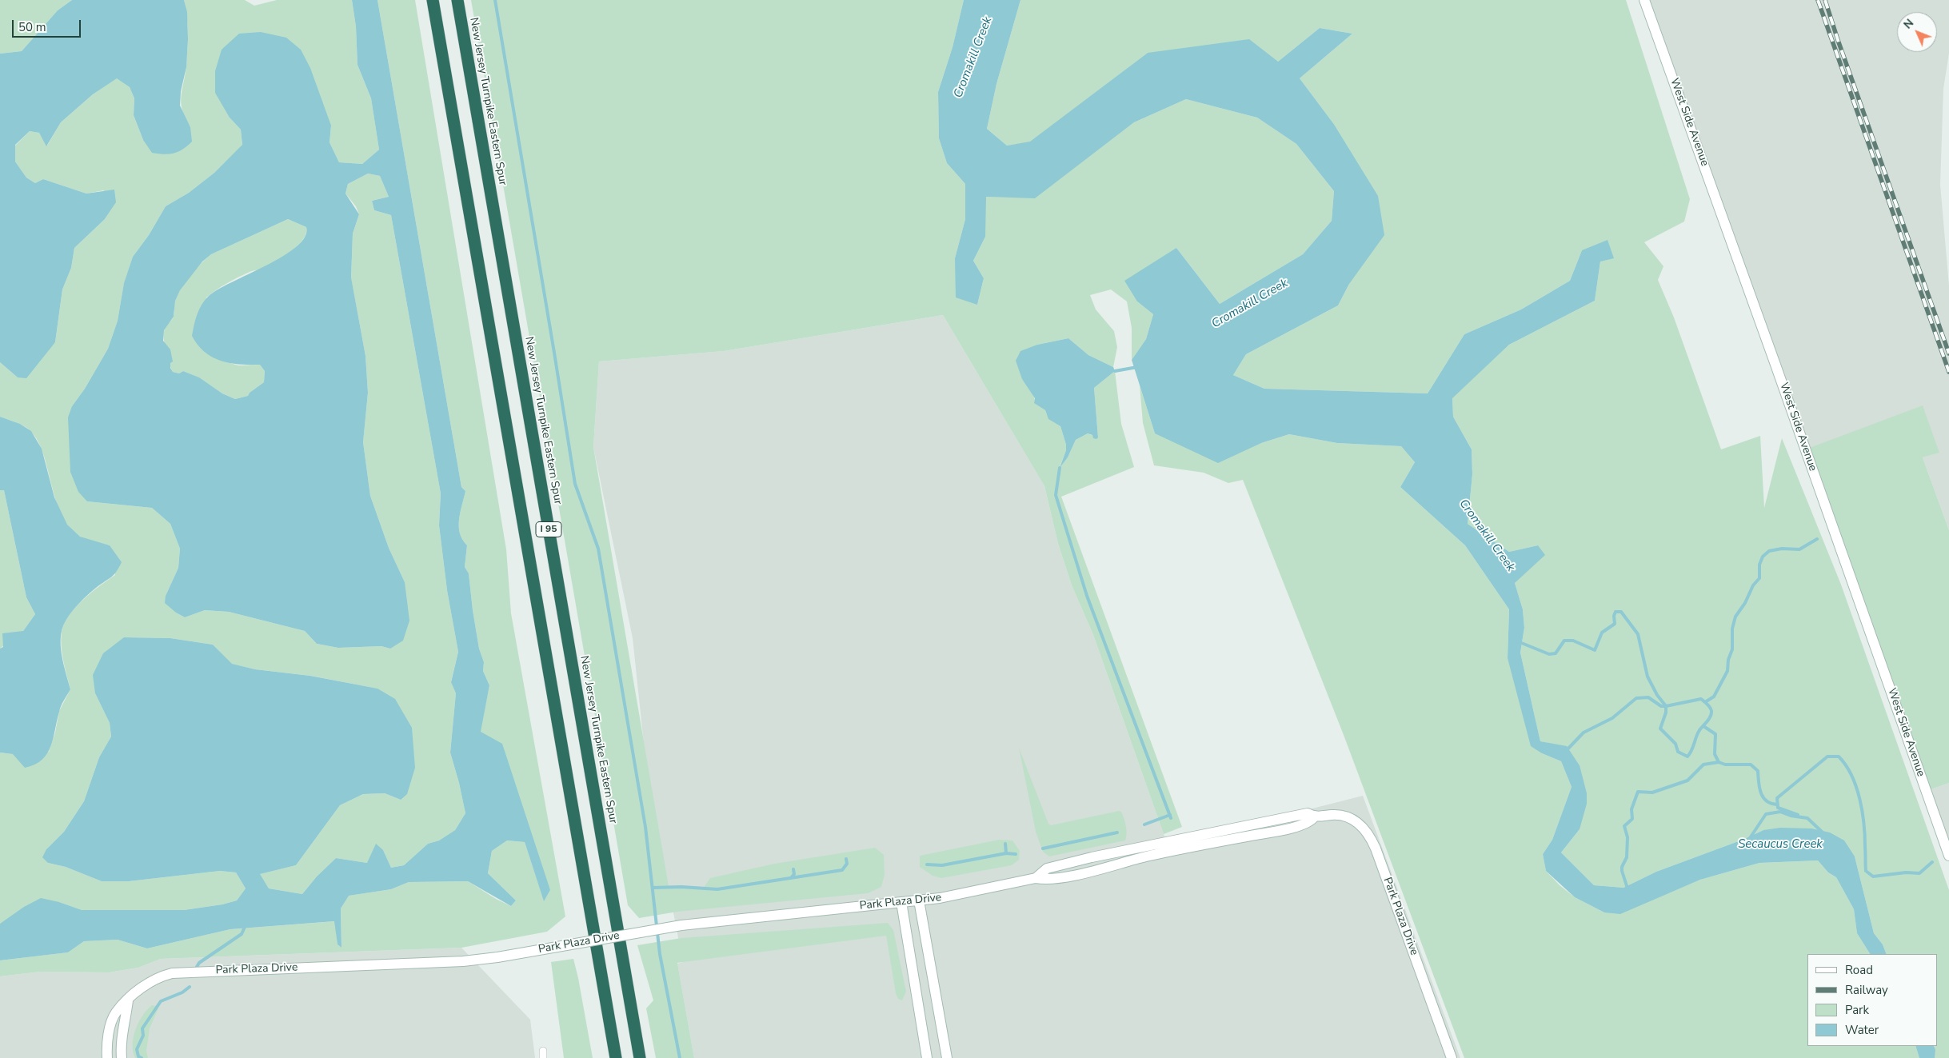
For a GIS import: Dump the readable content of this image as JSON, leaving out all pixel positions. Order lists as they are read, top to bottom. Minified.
{"streets":{"highway":["New Jersey Turnpike Eastern Spur","I 95"],"street":["West Side Avenue","Park Plaza Drive"]},"water":["Cromakill Creek","Secaucus Creek"],"legend":["Road","Railway","Park","Water"],"scale_bar":"50 m","north":"top left"}
